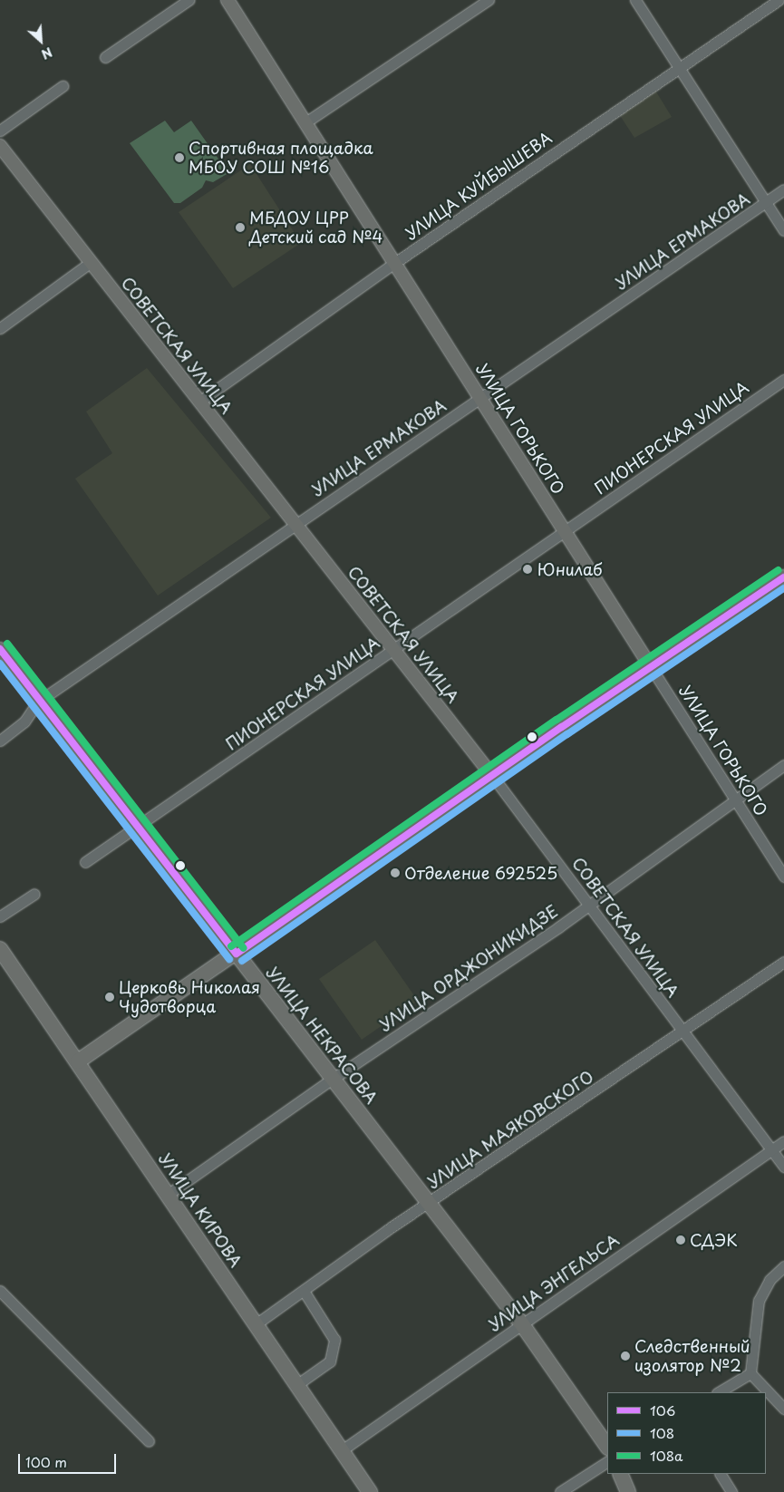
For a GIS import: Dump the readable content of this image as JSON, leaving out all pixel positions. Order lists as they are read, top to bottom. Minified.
{"streets":{"highway":["УЛИЦА НЕКРАСОВА","УЛИЦА КИРОВА"],"main road":["СОВЕТСКАЯ УЛИЦА","УЛИЦА ГОРЬКОГО"],"street":["УЛИЦА КУЙБЫШЕВА","УЛИЦА ЕРМАКОВА","ПИОНЕРСКАЯ УЛИЦА","УЛИЦА ОРДЖОНИКИДЗЕ","УЛИЦА МАЯКОВСКОГО","УЛИЦА ЭНГЕЛЬСА"]},"crossings":[["УЛИЦА КУЙБЫШЕВА","СОВЕТСКАЯ УЛИЦА"],["УЛИЦА КУЙБЫШЕВА","УЛИЦА ГОРЬКОГО"],["УЛИЦА ЕРМАКОВА","СОВЕТСКАЯ УЛИЦА"],["УЛИЦА ЕРМАКОВА","УЛИЦА ГОРЬКОГО"],["УЛИЦА ЕРМАКОВА","УЛИЦА НЕКРАСОВА"],["СОВЕТСКАЯ УЛИЦА","ПИОНЕРСКАЯ УЛИЦА"],["СОВЕТСКАЯ УЛИЦА","УЛИЦА ОРДЖОНИКИДЗЕ"],["СОВЕТСКАЯ УЛИЦА","УЛИЦА МАЯКОВСКОГО"],["СОВЕТСКАЯ УЛИЦА","УЛИЦА ЭНГЕЛЬСА"],["УЛИЦА ГОРЬКОГО","ПИОНЕРСКАЯ УЛИЦА"],["УЛИЦА ГОРЬКОГО","УЛИЦА ОРДЖОНИКИДЗЕ"],["ПИОНЕРСКАЯ УЛИЦА","УЛИЦА НЕКРАСОВА"],["УЛИЦА ОРДЖОНИКИДЗЕ","УЛИЦА НЕКРАСОВА"],["УЛИЦА ОРДЖОНИКИДЗЕ","УЛИЦА КИРОВА"],["УЛИЦА НЕКРАСОВА","УЛИЦА МАЯКОВСКОГО"],["УЛИЦА НЕКРАСОВА","УЛИЦА ЭНГЕЛЬСА"],["УЛИЦА МАЯКОВСКОГО","УЛИЦА КИРОВА"],["УЛИЦА КИРОВА","УЛИЦА ЭНГЕЛЬСА"]],"places":["Спортивная площадка МБОУ СОШ №16","МБДОУ ЦРР Детский сад №4","Юнилаб","Отделение 692525","Церковь Николая Чудотворца","СДЭК","Следственный изолятор №2"],"lines":["transit line 108а","transit line 106","transit line 108"],"legend":["106","108","108а"],"scale_bar":"100 m","north":"bottom right"}
